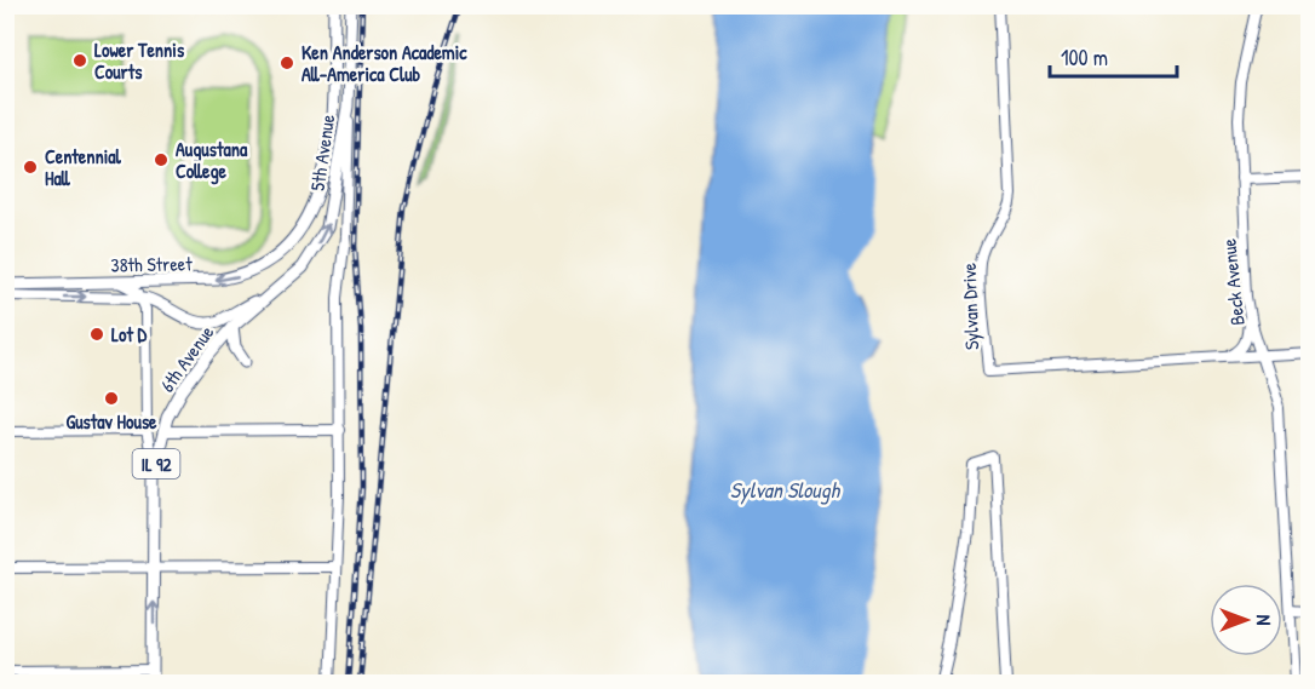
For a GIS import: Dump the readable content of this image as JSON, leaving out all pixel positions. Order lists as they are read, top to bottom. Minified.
{"streets":{"main road":["5th Avenue","38th Street","6th Avenue","IL 92"],"street":["Beck Avenue","Sylvan Drive"]},"crossings":[["5th Avenue","38th Street"],["5th Avenue","6th Avenue"],["38th Street","6th Avenue"],["Beck Avenue","Sylvan Drive"]],"water":["Sylvan Slough"],"places":["Lower Tennis Courts","Ken Anderson Academic All-America Club","Augustana College","Centennial Hall","Lot D","Gustav House"],"scale_bar":"100 m","north":"right"}
